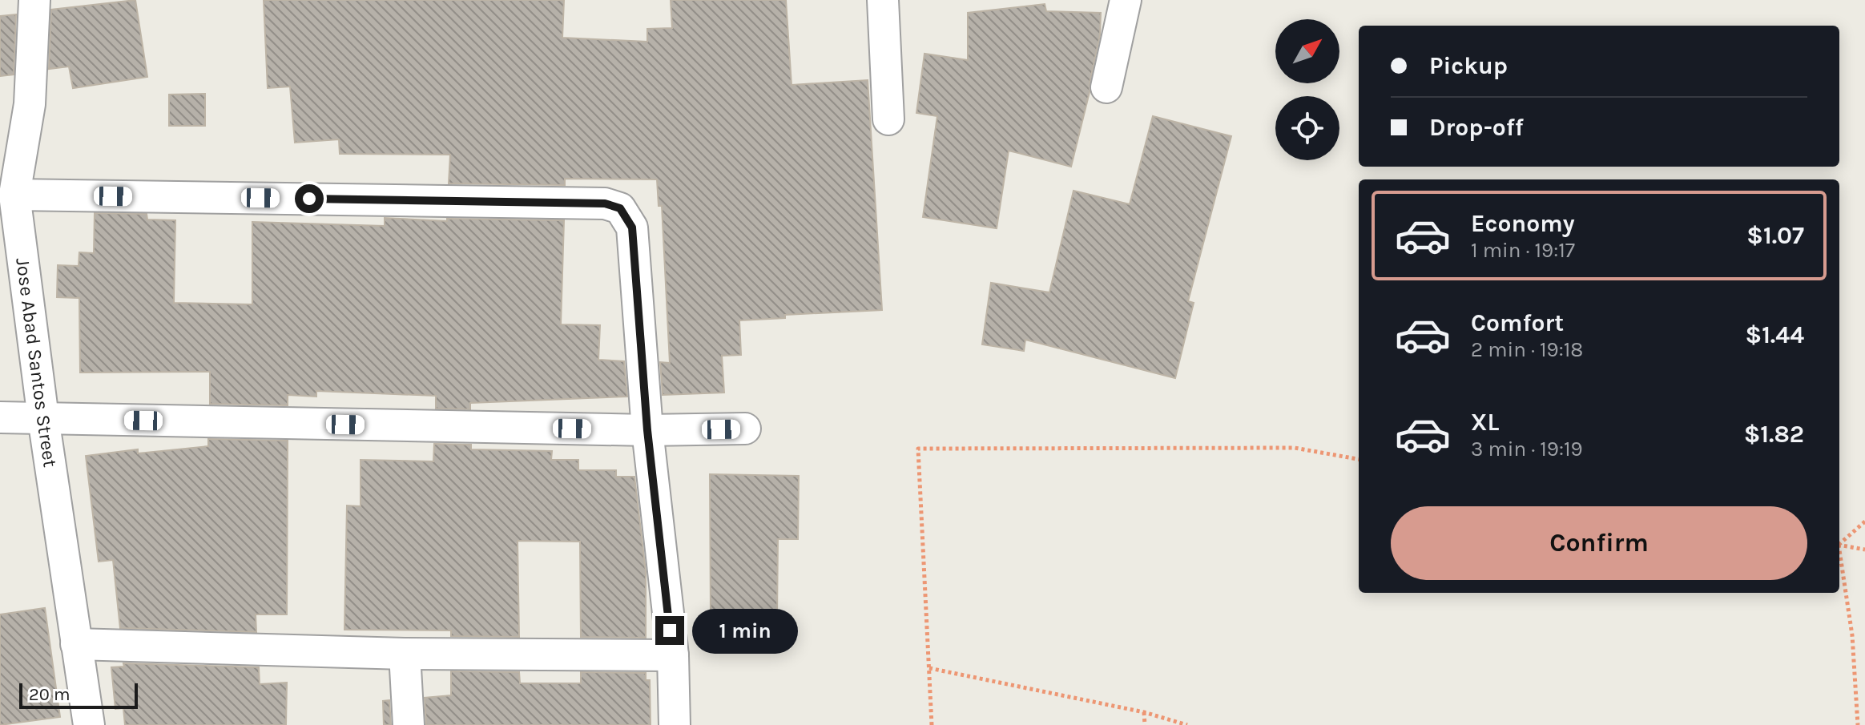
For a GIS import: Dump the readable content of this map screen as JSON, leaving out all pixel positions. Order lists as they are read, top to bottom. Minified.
{"streets":{"street":["Jose Abad Santos Street"]},"scale_bar":"20 m","north":"top right","page":{"banner":["Pickup","Drop-off"],"list":[{"name":"Economy","note":"1 min · 19:17","value":"$1.07"},{"name":"Comfort","note":"2 min · 19:18","value":"$1.44"},{"name":"XL","note":"3 min · 19:19","value":"$1.82"}],"buttons":"Confirm","bubble":"1 min","scale":"20 m"}}
